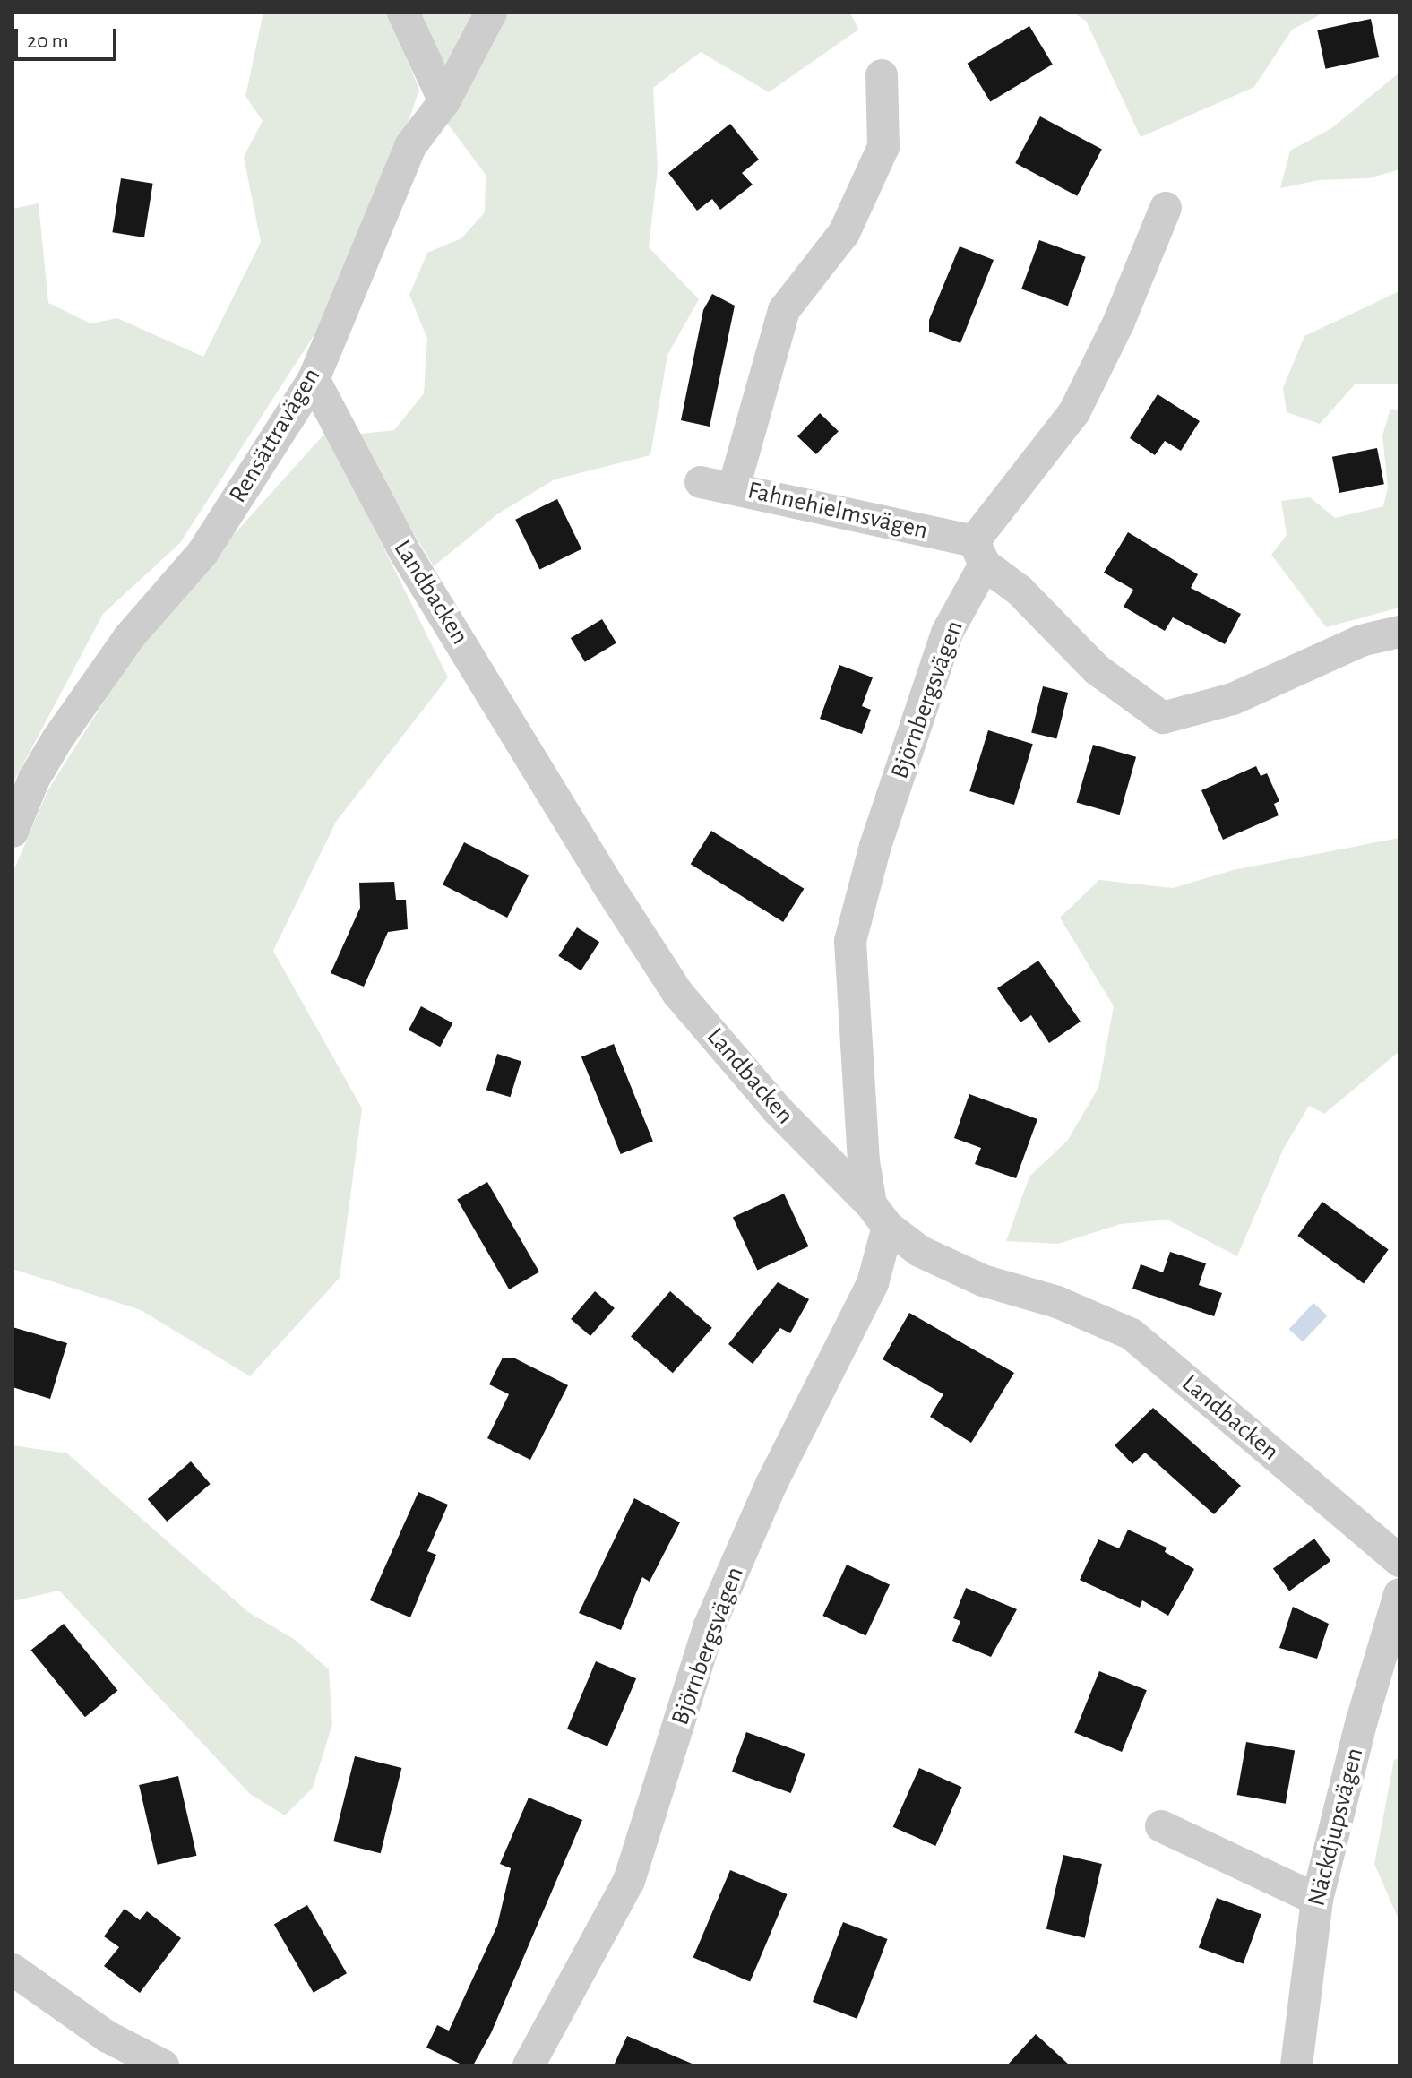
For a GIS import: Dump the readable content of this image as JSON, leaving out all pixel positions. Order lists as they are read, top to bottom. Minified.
{"streets":{"street":["Rensättravägen","Fahnehielmsvägen","Landbacken","Björnbergsvägen","Näckdjupsvägen"]},"crossings":[["Rensättravägen","Landbacken"],["Fahnehielmsvägen","Björnbergsvägen"],["Landbacken","Björnbergsvägen"]],"scale_bar":"20 m"}
